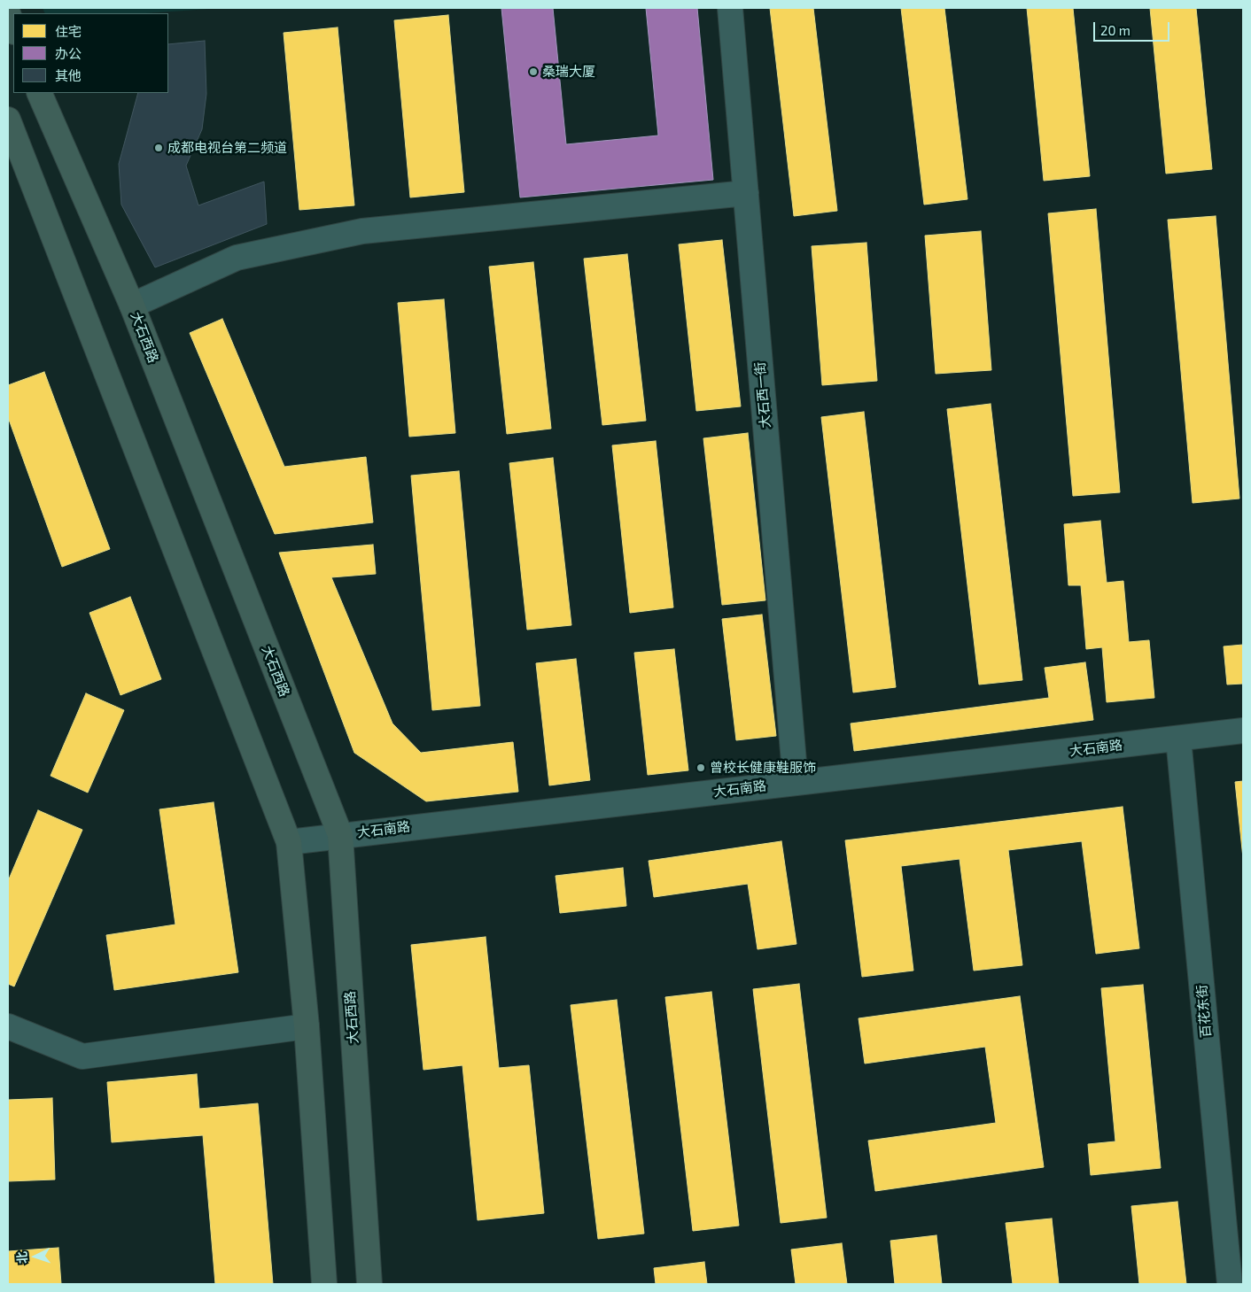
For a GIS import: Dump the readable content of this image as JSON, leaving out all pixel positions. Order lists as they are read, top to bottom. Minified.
{"streets":{"main road":["大石西路"],"street":["大石西一街","大石南路","百花东街"]},"crossings":[["大石西路","大石南路"],["大石西一街","大石南路"],["大石南路","百花东街"]],"places":["桑瑞大厦","成都电视台第二频道","曾校长健康鞋服饰"],"legend":["住宅","办公","其他"],"scale_bar":"20 m","north":"left"}
